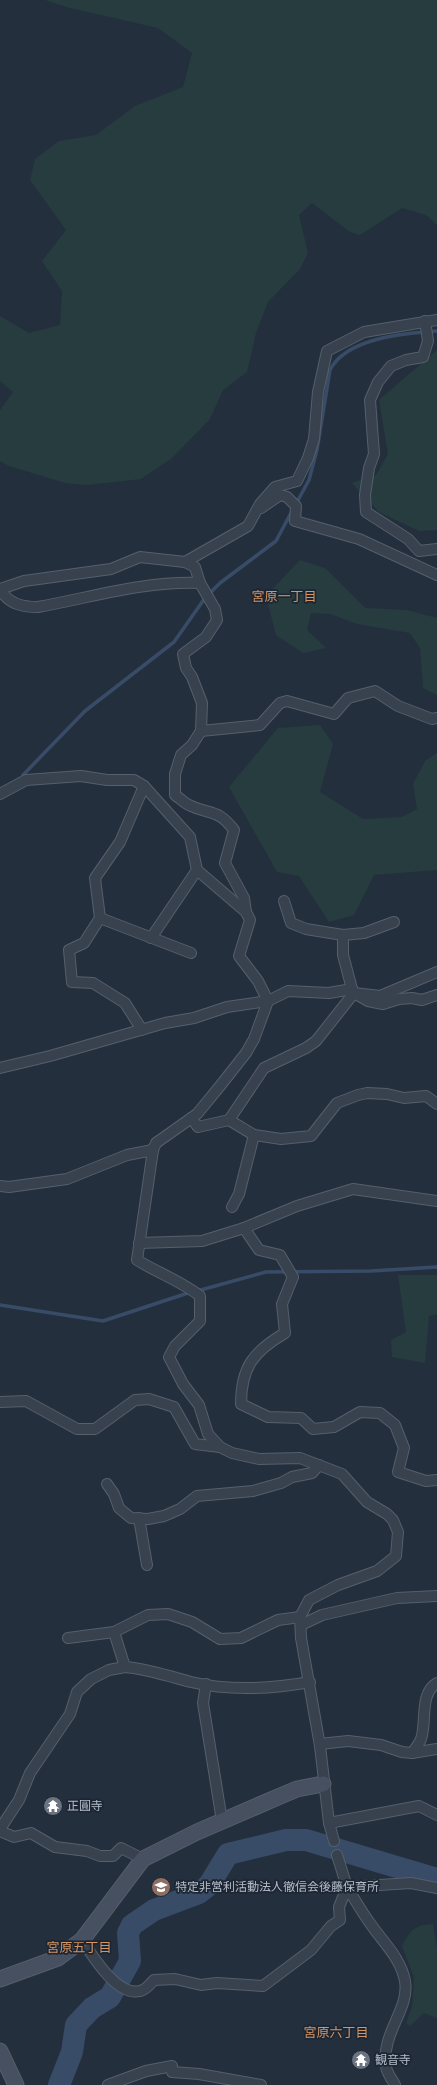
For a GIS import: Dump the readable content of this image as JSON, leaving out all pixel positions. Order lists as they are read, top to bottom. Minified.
{"districts":["宮原一丁目","宮原五丁目","宮原六丁目"],"places":{"temple":["正圓寺","観音寺"],"school or university":["特定非営利活動法人徹信会後藤保育所"]}}
